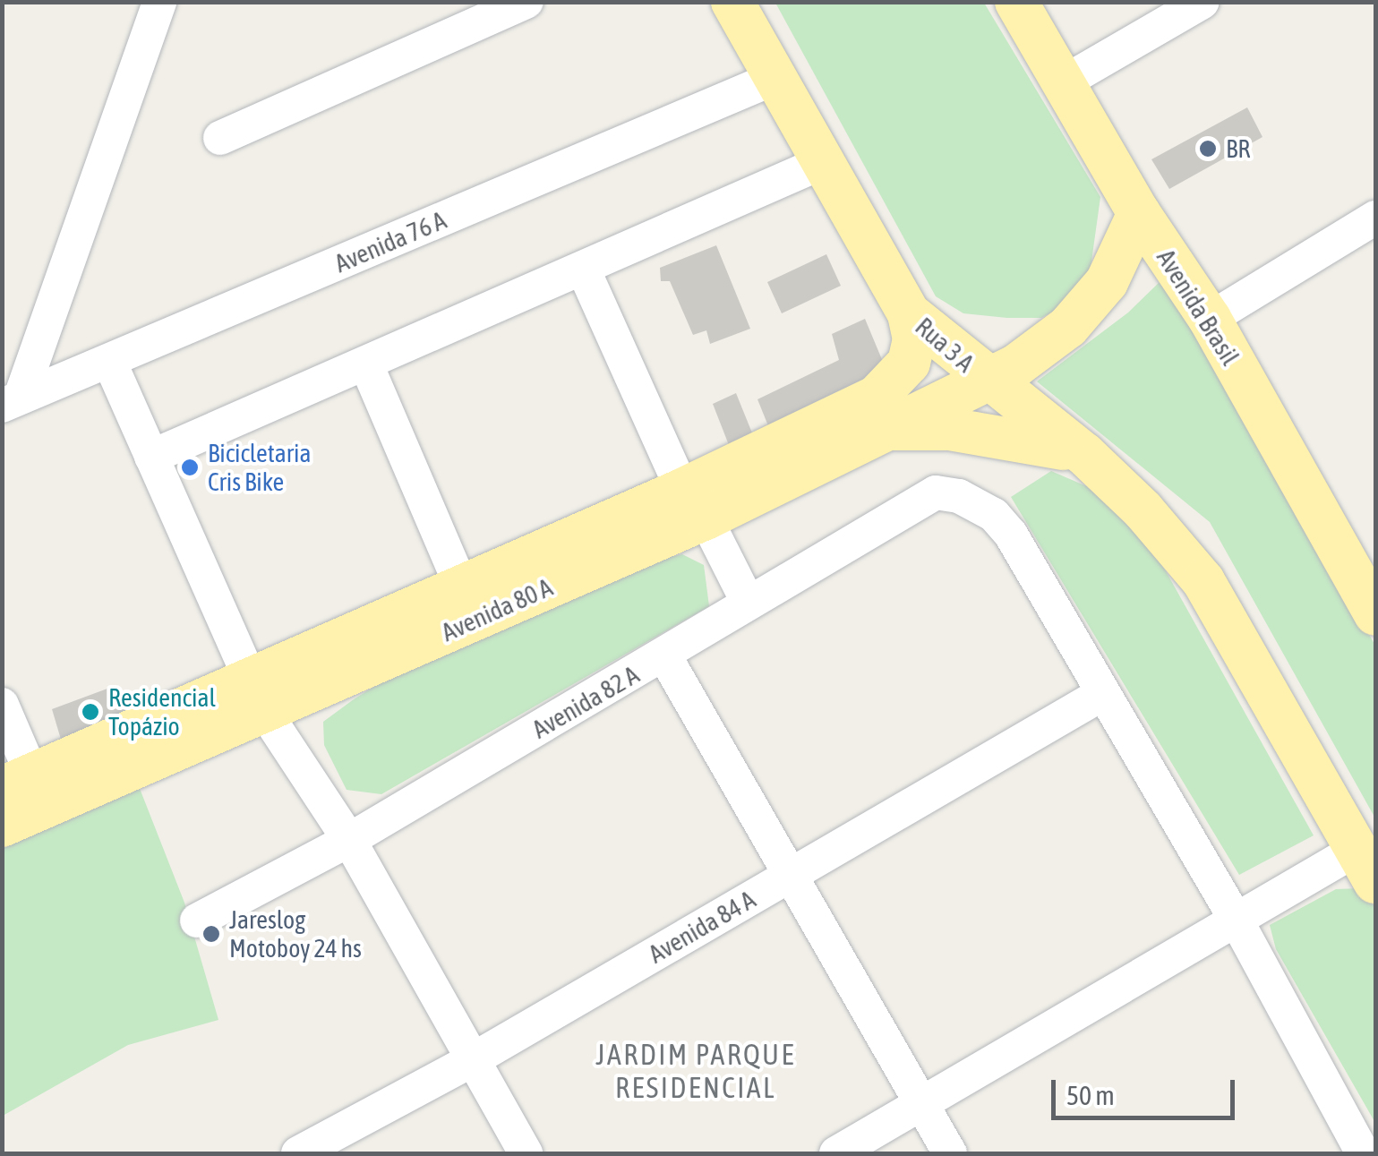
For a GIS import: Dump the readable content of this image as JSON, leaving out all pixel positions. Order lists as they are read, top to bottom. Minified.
{"streets":{"main road":["Avenida Brasil","Rua 3 A","Avenida 80 A"],"street":["Avenida 76 A","Avenida 82 A","Avenida 84 A"]},"crossings":[["Avenida 76 A","Rua 3 A"],["Avenida Brasil","Avenida 80 A"],["Rua 3 A","Avenida 80 A"],["Avenida 82 A","Avenida 84 A"]],"districts":["JARDIM PARQUE RESIDENCIAL"],"places":["BR","Bicicletaria Cris Bike","Residencial Topázio","Jareslog Motoboy 24 hs"],"scale_bar":"50 m"}
